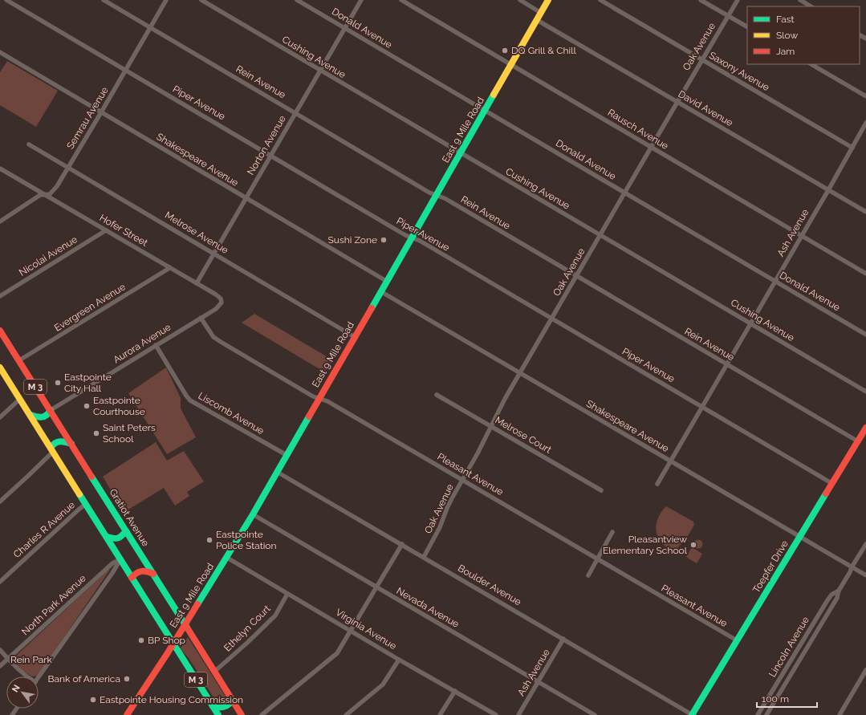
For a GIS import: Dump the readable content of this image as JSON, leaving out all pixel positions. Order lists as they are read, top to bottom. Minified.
{"streets":{"main road":["East 9 Mile Road","M 3","Gratiot Avenue","Toepfer Drive"],"street":["Donald Avenue","Oak Avenue","Cushing Avenue","Saxony Avenue","Rein Avenue","Piper Avenue","David Avenue","Semrau Avenue","Rausch Avenue","Norton Avenue","Shakespeare Avenue","Hofer Street","Melrose Avenue","Ash Avenue","Nicolai Avenue","Evergreen Avenue","Aurora Avenue","Liscomb Avenue","Melrose Court","Pleasant Avenue","Charles R Avenue","Boulder Avenue","North Park Avenue","Nevada Avenue","Ethelyn Court","Virginia Avenue","Lincoln Avenue"]},"crossings":[["Donald Avenue","Oak Avenue"],["Donald Avenue","East 9 Mile Road"],["Donald Avenue","Norton Avenue"],["Donald Avenue","Ash Avenue"],["Oak Avenue","Cushing Avenue"],["Oak Avenue","Saxony Avenue"],["Oak Avenue","Rein Avenue"],["Oak Avenue","Piper Avenue"],["Oak Avenue","David Avenue"],["Oak Avenue","Rausch Avenue"],["Oak Avenue","Shakespeare Avenue"],["Oak Avenue","Melrose Court"],["Oak Avenue","Pleasant Avenue"],["Oak Avenue","Boulder Avenue"],["Cushing Avenue","East 9 Mile Road"],["Cushing Avenue","Norton Avenue"],["Cushing Avenue","Ash Avenue"],["Saxony Avenue","Ash Avenue"],["Rein Avenue","Semrau Avenue"],["Rein Avenue","East 9 Mile Road"],["Rein Avenue","Norton Avenue"],["Rein Avenue","Ash Avenue"],["Rein Avenue","Toepfer Drive"],["Piper Avenue","Semrau Avenue"],["Piper Avenue","East 9 Mile Road"],["Piper Avenue","Norton Avenue"],["Piper Avenue","Ash Avenue"],["Piper Avenue","Toepfer Drive"],["David Avenue","East 9 Mile Road"],["David Avenue","Ash Avenue"],["Semrau Avenue","Shakespeare Avenue"],["Semrau Avenue","Hofer Street"],["Semrau Avenue","Melrose Avenue"],["Rausch Avenue","East 9 Mile Road"],["Rausch Avenue","Ash Avenue"],["East 9 Mile Road","Shakespeare Avenue"],["East 9 Mile Road","Melrose Avenue"],["East 9 Mile Road","M 3"],["East 9 Mile Road","Liscomb Avenue"],["East 9 Mile Road","Pleasant Avenue"],["East 9 Mile Road","Gratiot Avenue"],["East 9 Mile Road","Boulder Avenue"],["East 9 Mile Road","Nevada Avenue"],["East 9 Mile Road","Virginia Avenue"],["Norton Avenue","Shakespeare Avenue"],["Norton Avenue","Hofer Street"],["Norton Avenue","Melrose Avenue"],["Shakespeare Avenue","Ash Avenue"],["Shakespeare Avenue","Toepfer Drive"],["Shakespeare Avenue","Lincoln Avenue"],["Hofer Street","Nicolai Avenue"],["Hofer Street","Evergreen Avenue"],["Hofer Street","Aurora Avenue"],["Ash Avenue","Boulder Avenue"],["Ash Avenue","Nevada Avenue"],["Evergreen Avenue","Gratiot Avenue"],["Aurora Avenue","Liscomb Avenue"],["Aurora Avenue","Pleasant Avenue"],["Aurora Avenue","Gratiot Avenue"],["M 3","Charles R Avenue"],["M 3","North Park Avenue"],["Pleasant Avenue","Toepfer Drive"],["Gratiot Avenue","Ethelyn Court"],["Toepfer Drive","Boulder Avenue"],["Ethelyn Court","Virginia Avenue"]],"parks":["Rein Park"],"places":["DQ Grill & Chill","Sushi Zone","Eastpointe City Hall","Eastpointe Courthouse","Saint Peters School","Eastpointe Police Station","Pleasantview Elementary School","BP Shop","Bank of America","Eastpointe Housing Commission"],"legend":["Fast","Slow","Jam"],"scale_bar":"100 m","north":"top left"}
